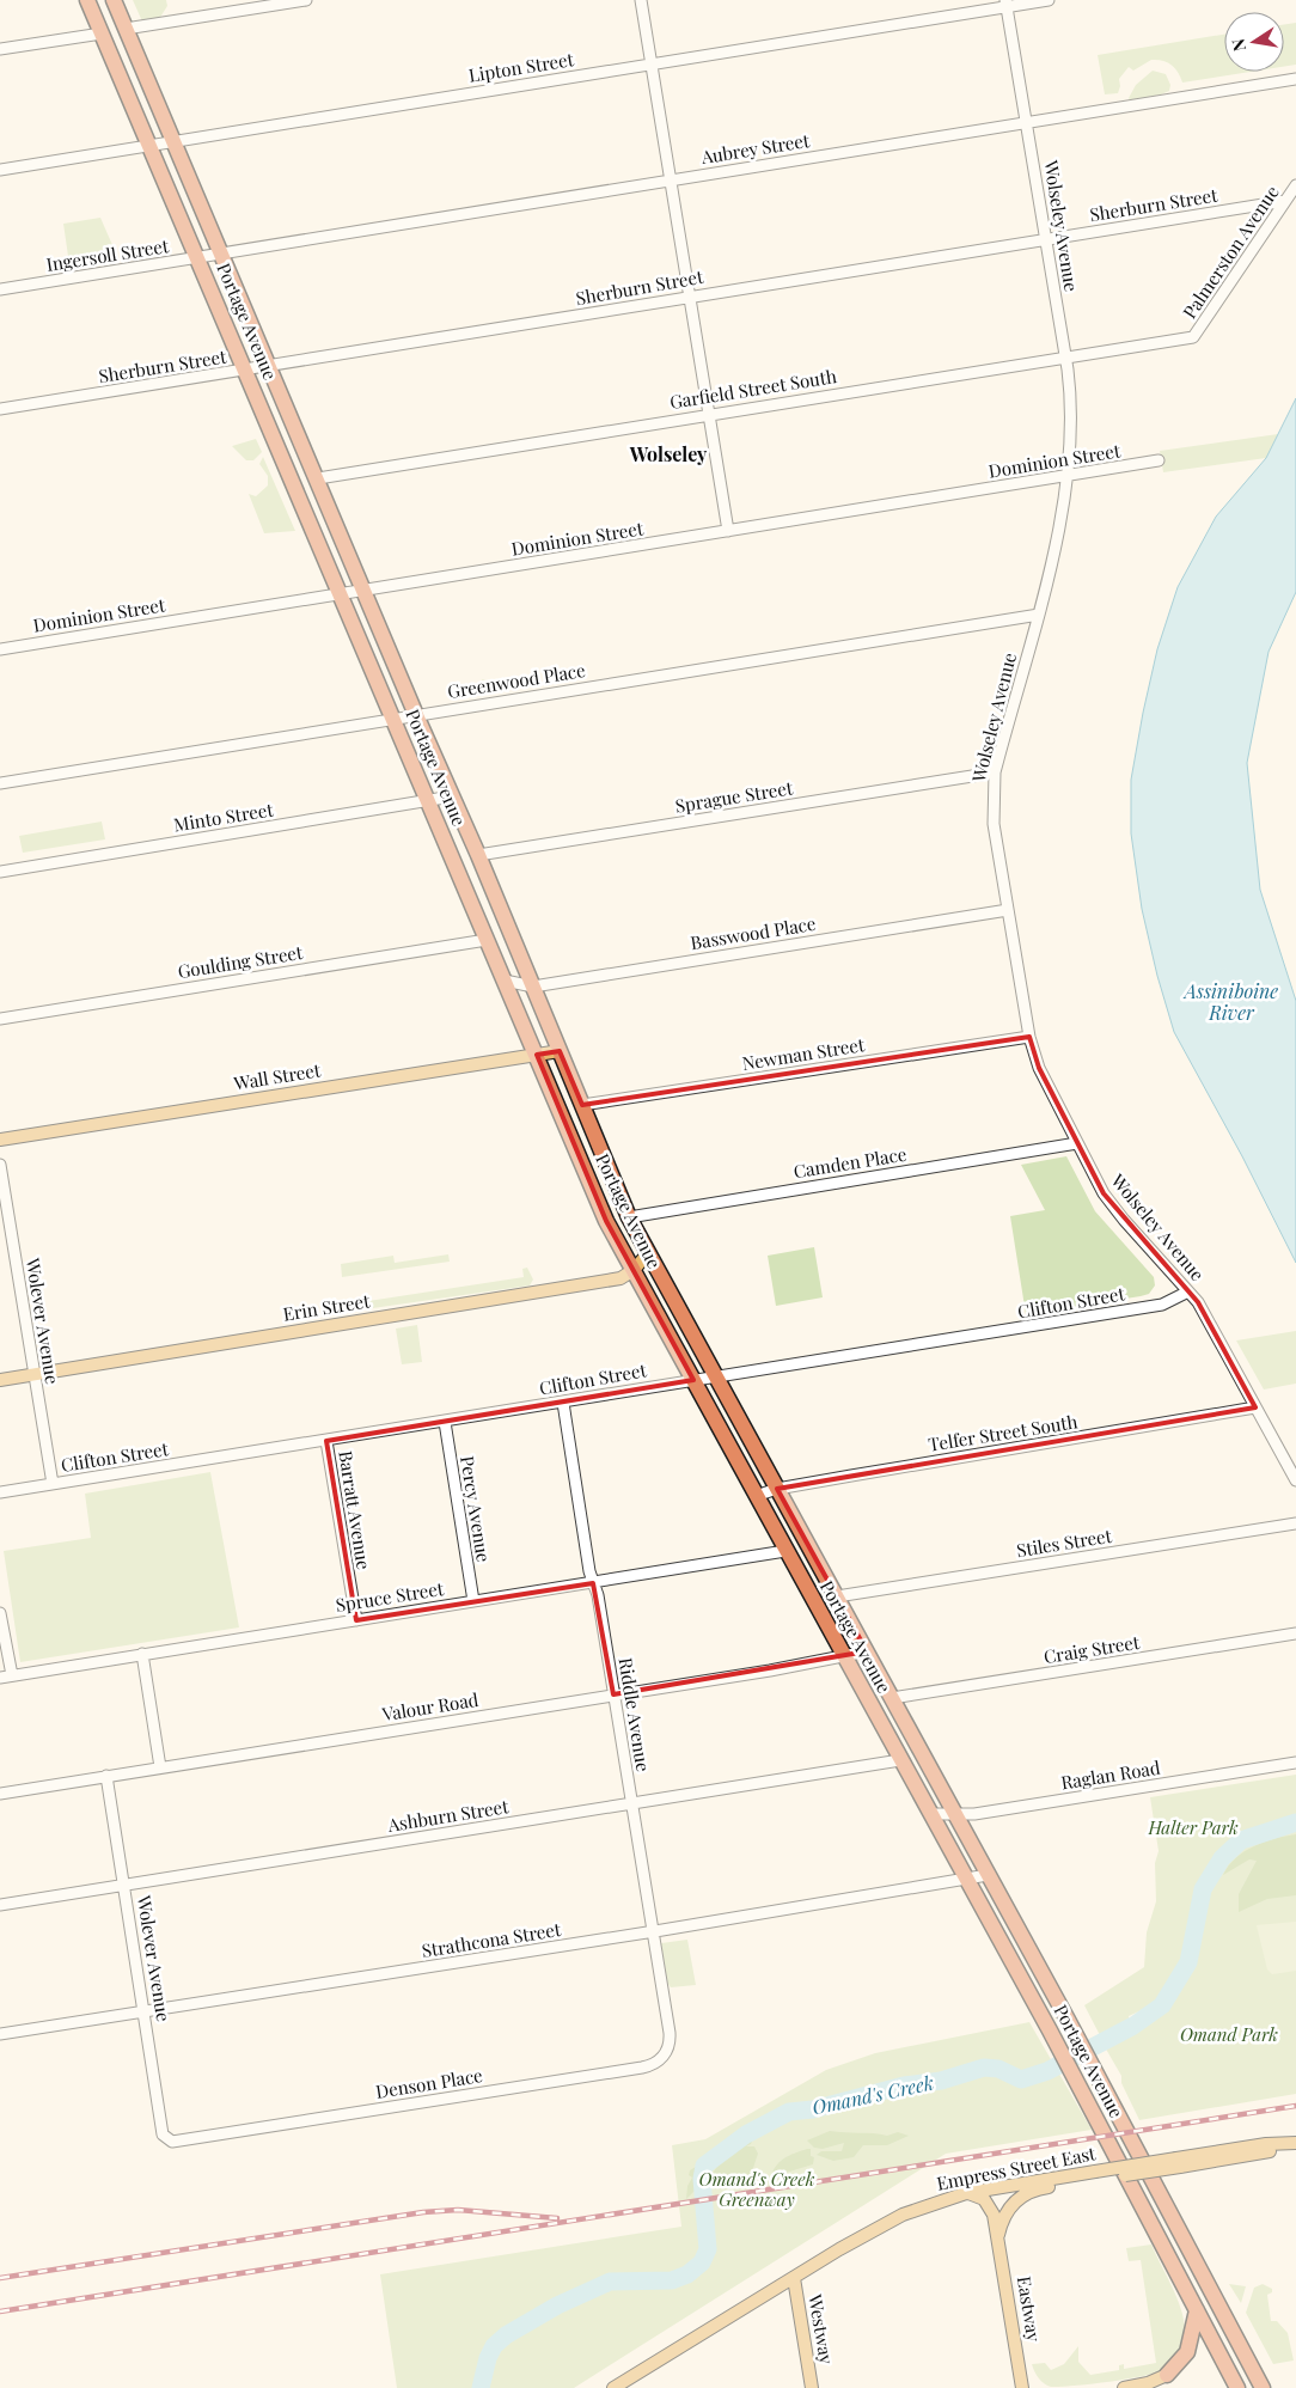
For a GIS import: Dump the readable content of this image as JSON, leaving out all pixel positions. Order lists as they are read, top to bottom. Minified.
{"streets":{"highway":["Portage Avenue"],"main road":["Wall Street","Erin Street","Empress Street East","Eastway","Westway"],"street":["Lipton Street","Aubrey Street","Sherburn Street","Wolseley Avenue","Palmerston Avenue","Ingersoll Street","Garfield Street South","Dominion Street","Greenwood Place","Sprague Street","Minto Street","Basswood Place","Goulding Street","Newman Street","Camden Place","Clifton Street","Wolever Avenue","Telfer Street South","Percy Avenue","Barratt Avenue","Stiles Street","Spruce Street","Craig Street","Valour Road","Riddle Avenue","Raglan Road","Ashburn Street","Strathcona Street","Denson Place"]},"crossings":[["Lipton Street","Wolseley Avenue"],["Lipton Street","Portage Avenue"],["Aubrey Street","Wolseley Avenue"],["Aubrey Street","Ingersoll Street"],["Aubrey Street","Portage Avenue"],["Sherburn Street","Wolseley Avenue"],["Sherburn Street","Palmerston Avenue"],["Sherburn Street","Portage Avenue"],["Wolseley Avenue","Garfield Street South"],["Wolseley Avenue","Dominion Street"],["Wolseley Avenue","Greenwood Place"],["Wolseley Avenue","Sprague Street"],["Wolseley Avenue","Basswood Place"],["Wolseley Avenue","Newman Street"],["Wolseley Avenue","Camden Place"],["Wolseley Avenue","Clifton Street"],["Wolseley Avenue","Telfer Street South"],["Palmerston Avenue","Garfield Street South"],["Ingersoll Street","Portage Avenue"],["Portage Avenue","Garfield Street South"],["Portage Avenue","Dominion Street"],["Portage Avenue","Greenwood Place"],["Portage Avenue","Sprague Street"],["Portage Avenue","Minto Street"],["Portage Avenue","Basswood Place"],["Portage Avenue","Goulding Street"],["Portage Avenue","Newman Street"],["Portage Avenue","Wall Street"],["Portage Avenue","Camden Place"],["Portage Avenue","Clifton Street"],["Portage Avenue","Erin Street"],["Portage Avenue","Telfer Street South"],["Portage Avenue","Stiles Street"],["Portage Avenue","Spruce Street"],["Portage Avenue","Craig Street"],["Portage Avenue","Valour Road"],["Portage Avenue","Raglan Road"],["Portage Avenue","Ashburn Street"],["Portage Avenue","Strathcona Street"],["Clifton Street","Wolever Avenue"],["Clifton Street","Percy Avenue"],["Clifton Street","Barratt Avenue"],["Clifton Street","Riddle Avenue"],["Erin Street","Wolever Avenue"],["Wolever Avenue","Valour Road"],["Wolever Avenue","Ashburn Street"],["Wolever Avenue","Strathcona Street"],["Wolever Avenue","Denson Place"],["Percy Avenue","Spruce Street"],["Barratt Avenue","Spruce Street"],["Spruce Street","Riddle Avenue"],["Valour Road","Riddle Avenue"],["Riddle Avenue","Ashburn Street"],["Riddle Avenue","Strathcona Street"],["Riddle Avenue","Denson Place"],["Empress Street East","Eastway"],["Empress Street East","Westway"]],"districts":["Wolseley"],"water":["Assiniboine River","Omand's Creek"],"parks":["Halter Park","Omand Park","Omand's Creek Greenway"],"north":"left"}
